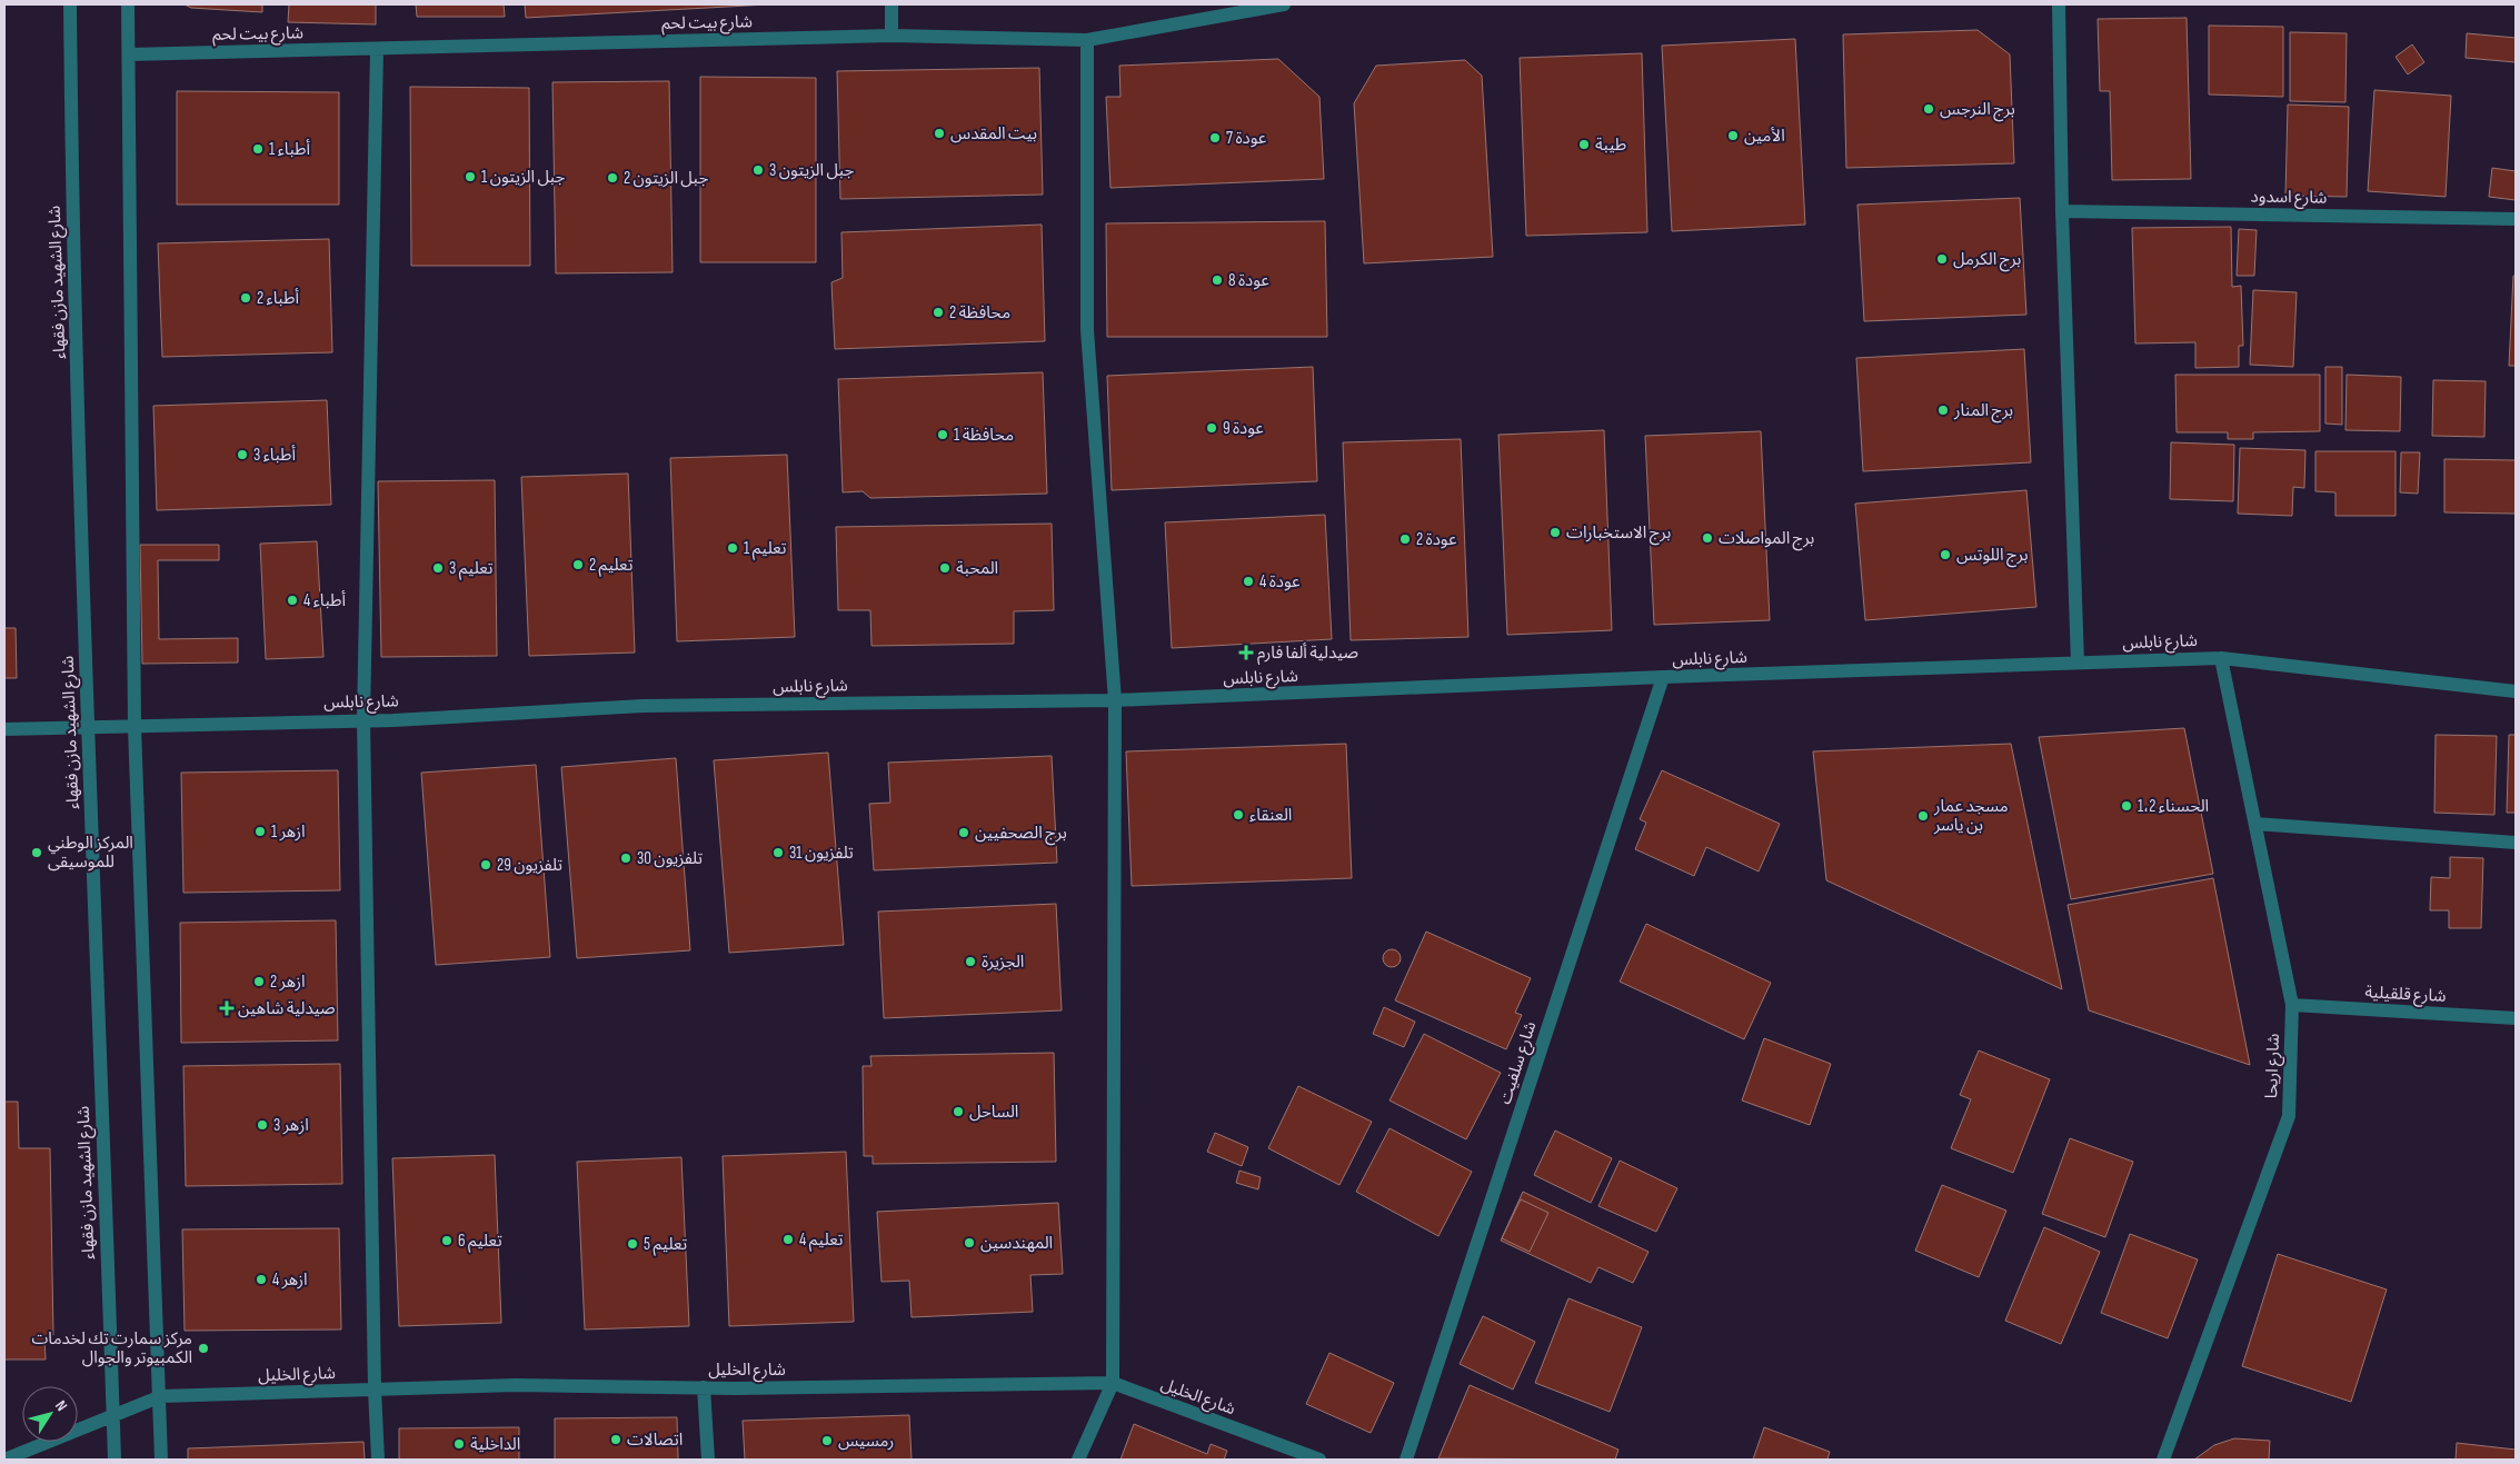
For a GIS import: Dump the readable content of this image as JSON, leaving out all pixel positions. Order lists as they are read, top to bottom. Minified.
{"streets":{"street":["شارع بيت لحم","شارع اسدود","شارع الشهيد مازن فقهاء","شارع نابلس","شارع قلقيلية","شارع سلفيت","شارع اريحا","شارع الخليل"]},"crossings":[["شارع الشهيد مازن فقهاء","شارع نابلس"],["شارع نابلس","شارع سلفيت"],["شارع نابلس","شارع اريحا"],["شارع قلقيلية","شارع اريحا"]],"places":{"other":["برج النرجس","بيت المقدس","الأمين","عودة 7","طيبة","أطباء 1","جبل الزيتون 3","جبل الزيتون 1","جبل الزيتون 2","برج الكرمل","عودة 8","أطباء 2","محافظة 2","برج المنار","عودة 9","محافظة 1","أطباء 3","برج الاستخبارات","برج المواصلات","عودة 2","تعليم 1","برج اللوتس","تعليم 2","تعليم 3","المحبة","عودة 4","أطباء 4","الحسناء 1،2","العنقاء","مسجد عمار بن ياسر","ازهر 1","برج الصحفيين","المركز الوطني للموسيقى","تلفزيون 31","تلفزيون 30","تلفزيون 29","الجزيرة","ازهر 2","الساحل","ازهر 3","تعليم 4","تعليم 6","المهندسين","تعليم 5","ازهر 4","مركز سمارت تك لخدمات الكمبيوتر والجوال","اتصالات","رمسيس","الداخلية"],"health":["صيدلية ألفا فارم","صيدلية شاهين"]},"north":"top right"}
